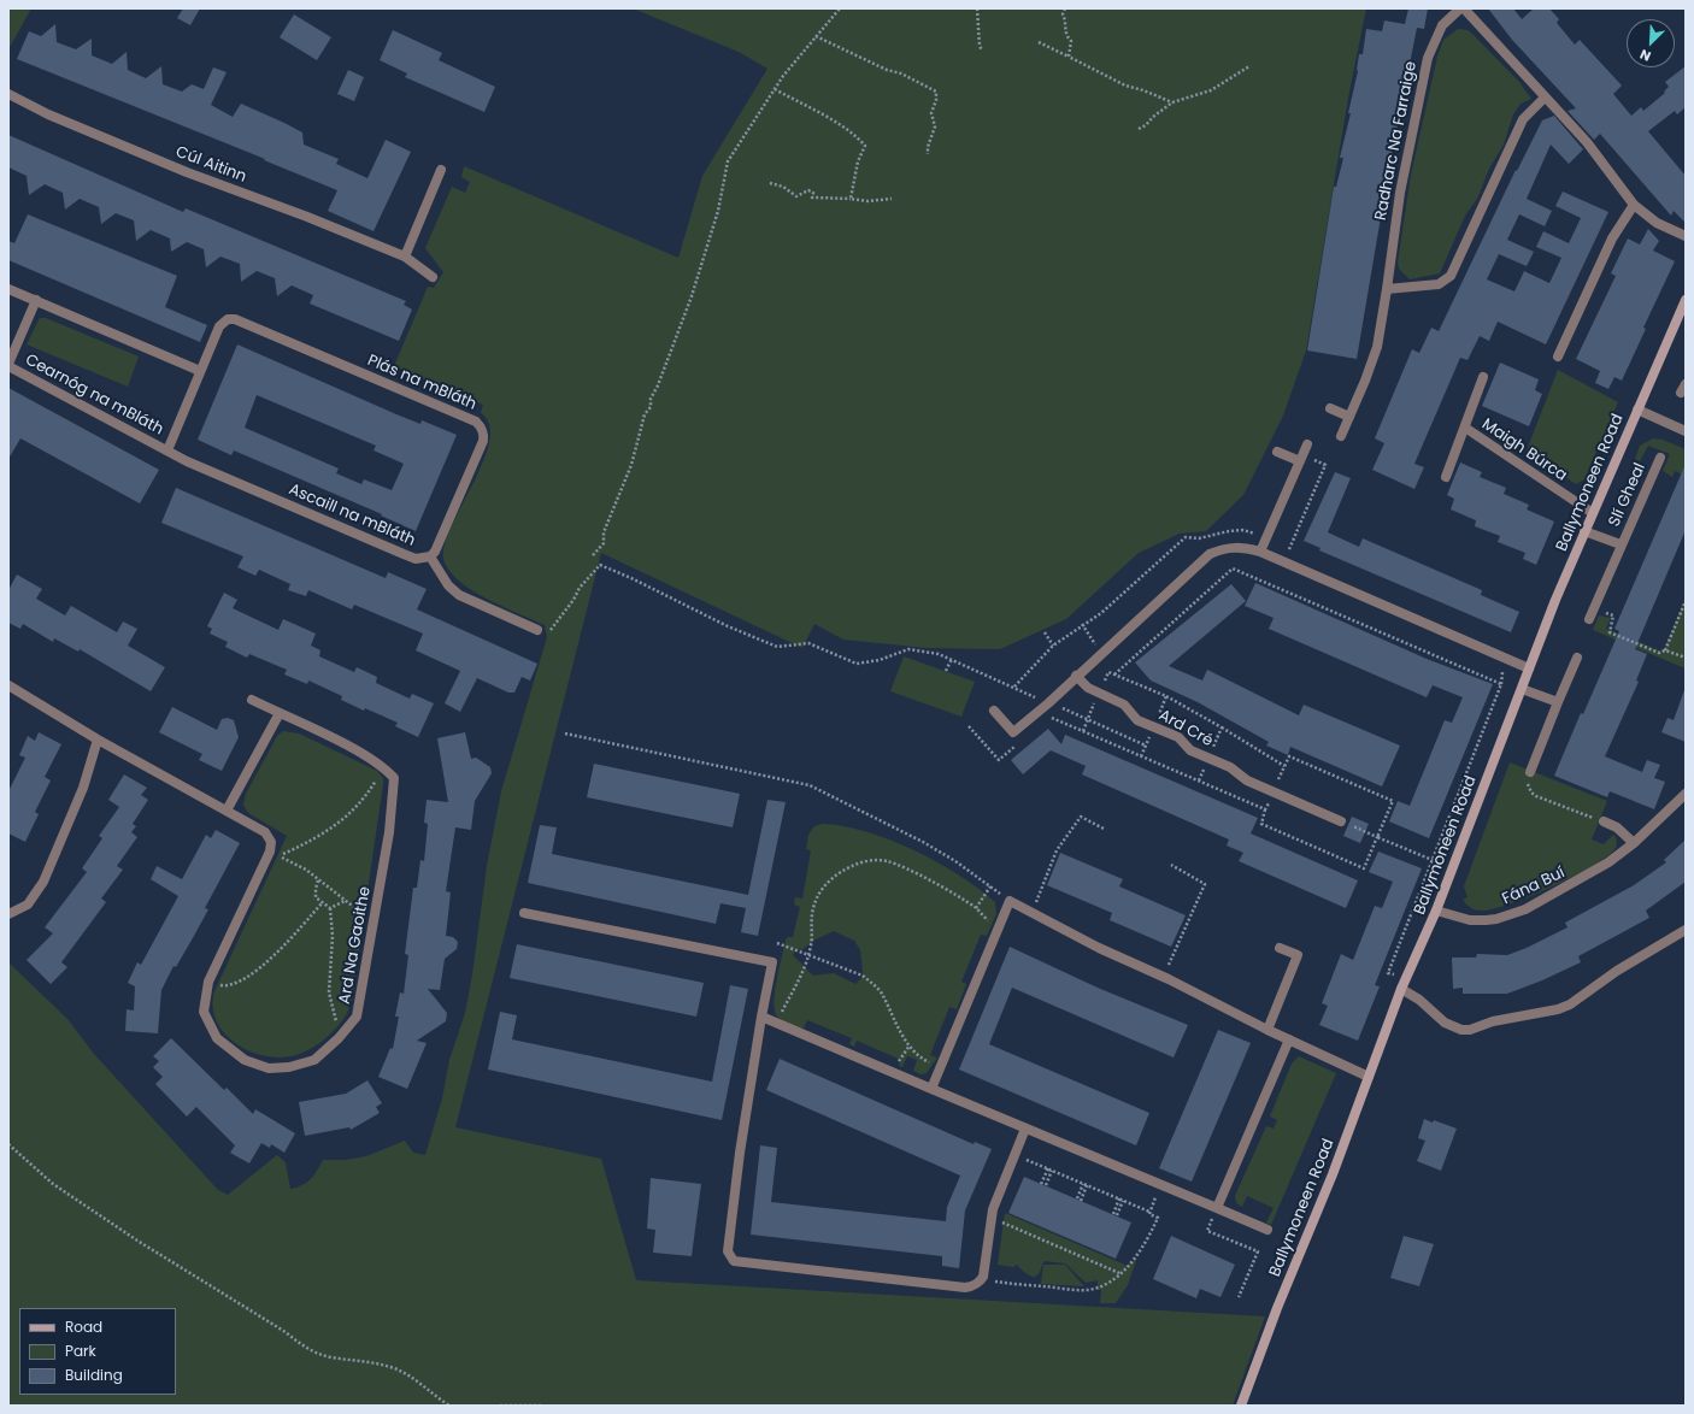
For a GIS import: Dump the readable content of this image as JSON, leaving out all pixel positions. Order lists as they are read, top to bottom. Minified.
{"streets":{"street":["Radharc Na Farraige","Cúl Aitinn","Plás na mBláth","Cearnóg na mBláth","Maigh Búrca","Ballymoneen Road","Slí Gheal","Ascaill na mBláth","Ard Cré","Fána Buí","Ard Na Gaoithe"]},"crossings":[["Plás na mBláth","Cearnóg na mBláth"],["Plás na mBláth","Ascaill na mBláth"],["Cearnóg na mBláth","Ascaill na mBláth"],["Maigh Búrca","Ballymoneen Road"],["Ballymoneen Road","Slí Gheal"],["Ballymoneen Road","Fána Buí"]],"legend":["Road","Park","Building"],"north":"bottom left"}
